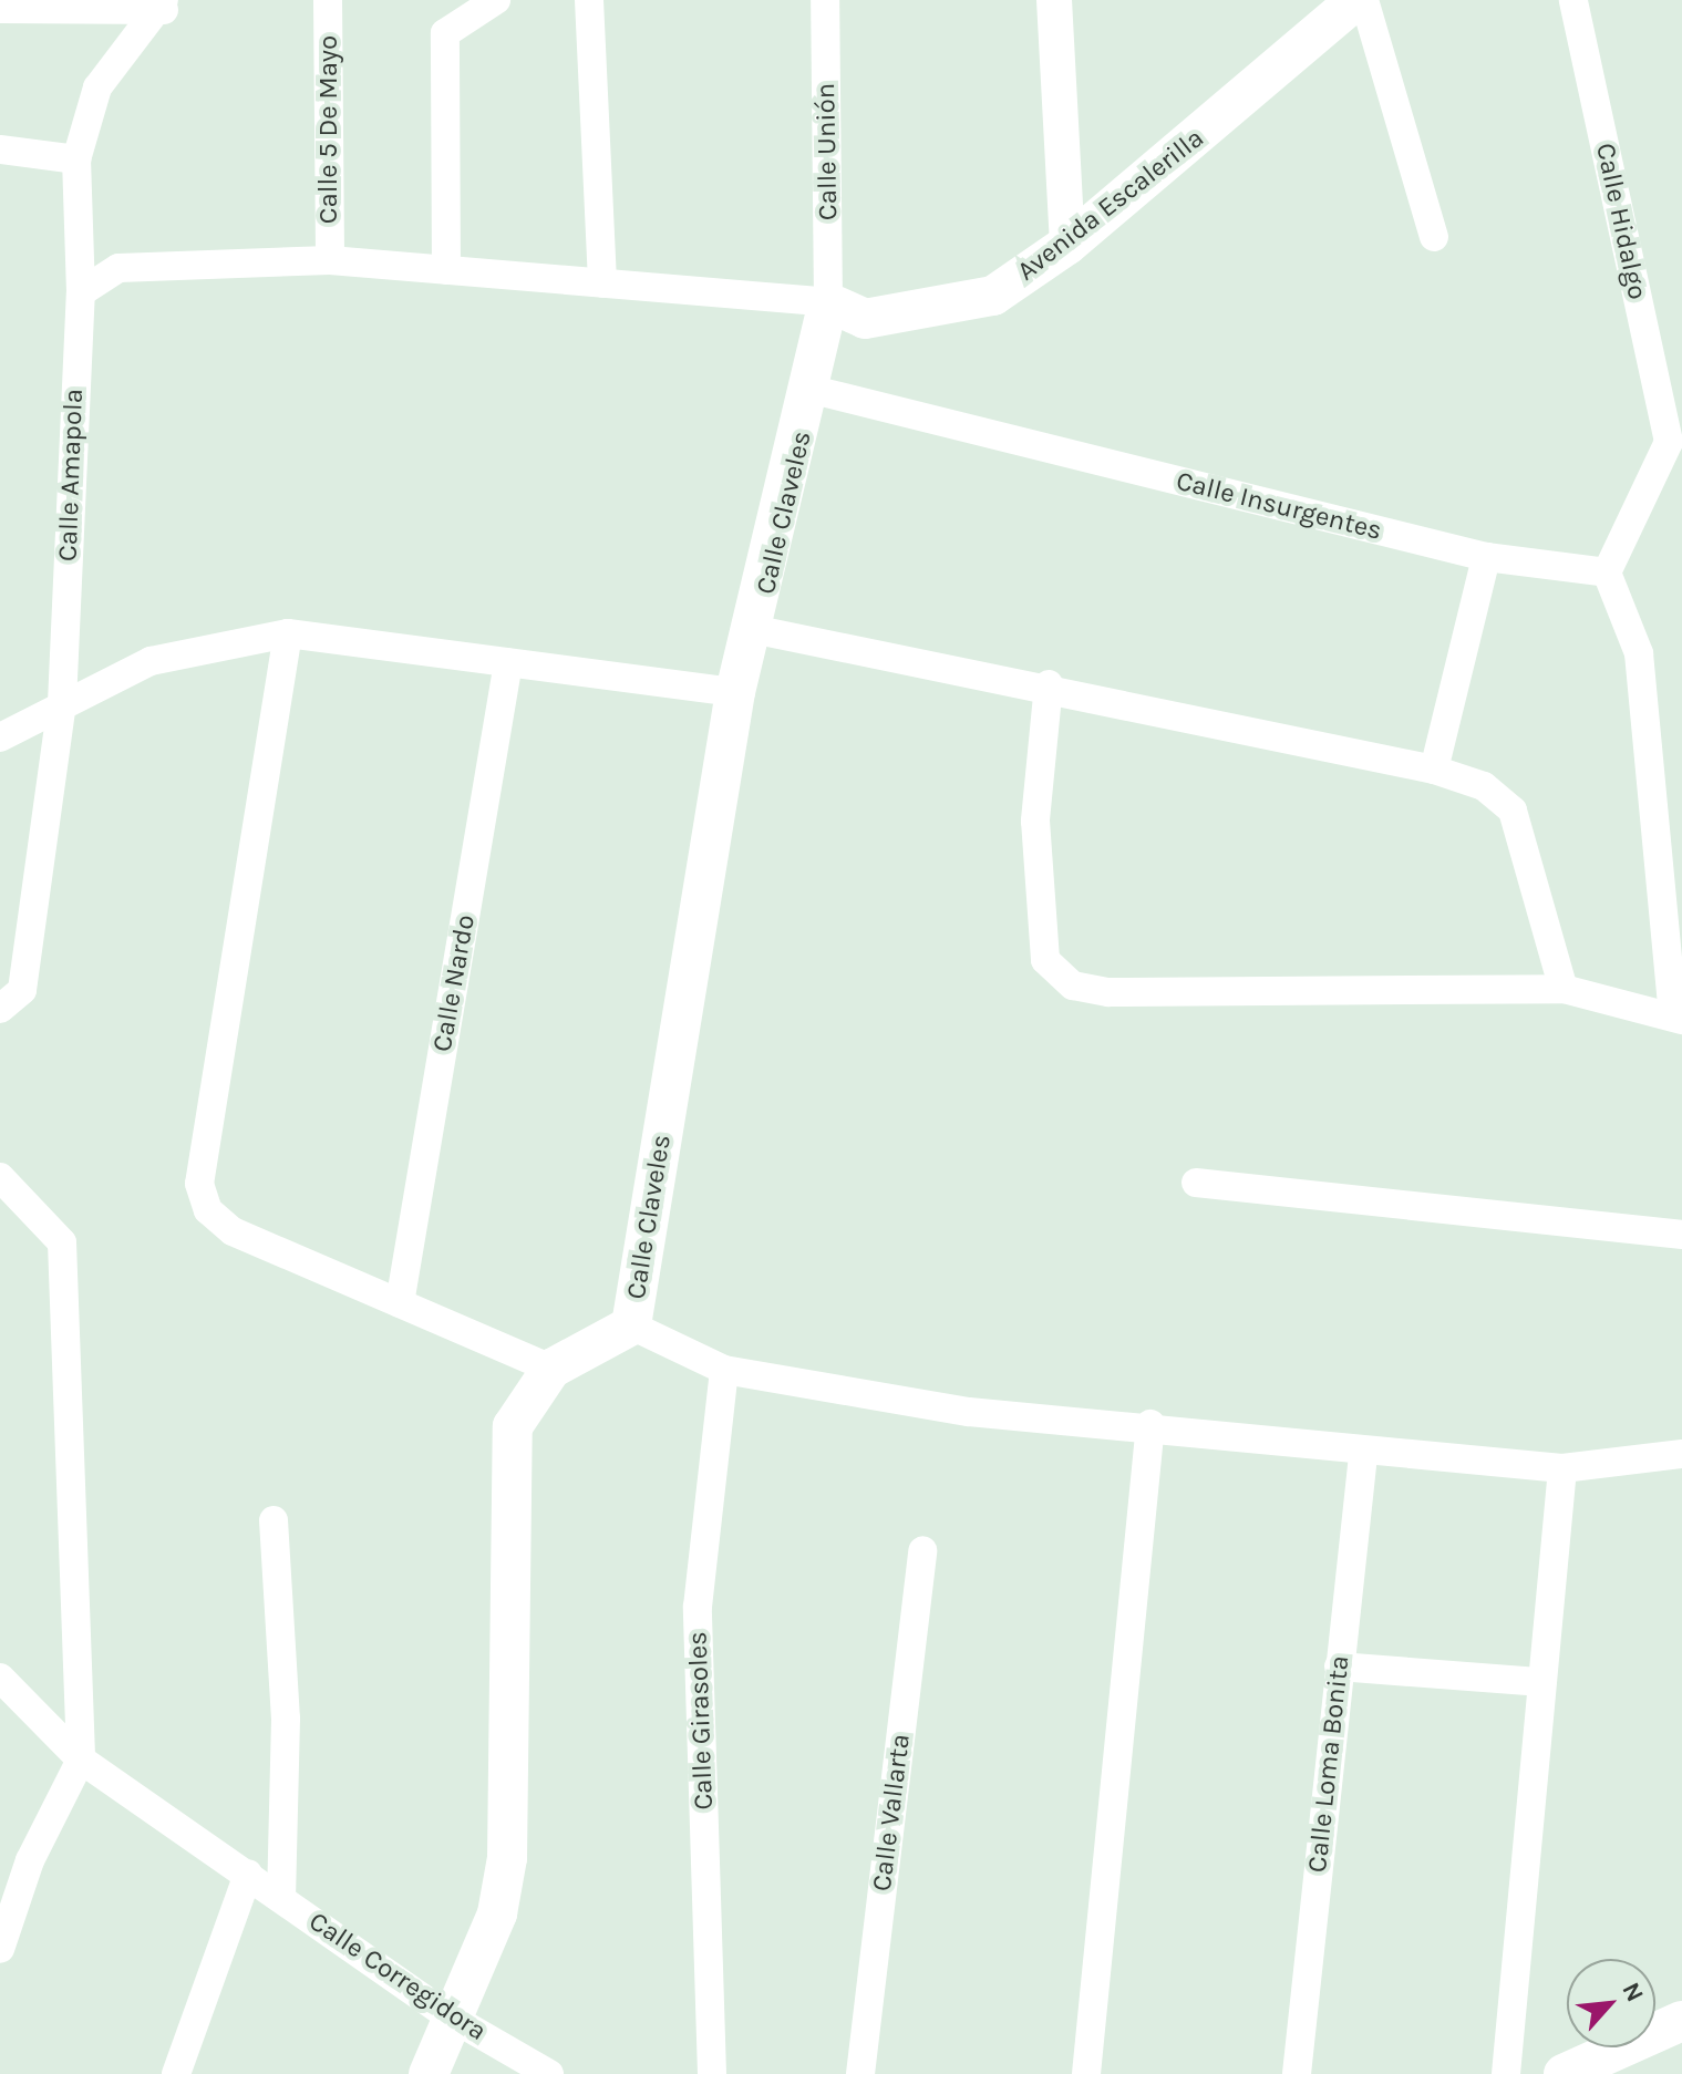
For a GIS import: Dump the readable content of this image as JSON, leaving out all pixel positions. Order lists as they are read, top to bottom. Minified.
{"streets":{"main road":["Avenida Escalerilla","Calle Claveles"],"street":["Calle 5 De Mayo","Calle Unión","Calle Hidalgo","Calle Amapola","Calle Insurgentes","Calle Nardo","Calle Girasoles","Calle Loma Bonita","Calle Vallarta","Calle Corregidora"]},"crossings":[["Calle Unión","Avenida Escalerilla"],["Calle Unión","Calle Claveles"],["Avenida Escalerilla","Calle Claveles"],["Calle Hidalgo","Calle Insurgentes"],["Calle Insurgentes","Calle Claveles"],["Calle Claveles","Calle Corregidora"]],"north":"top right"}
